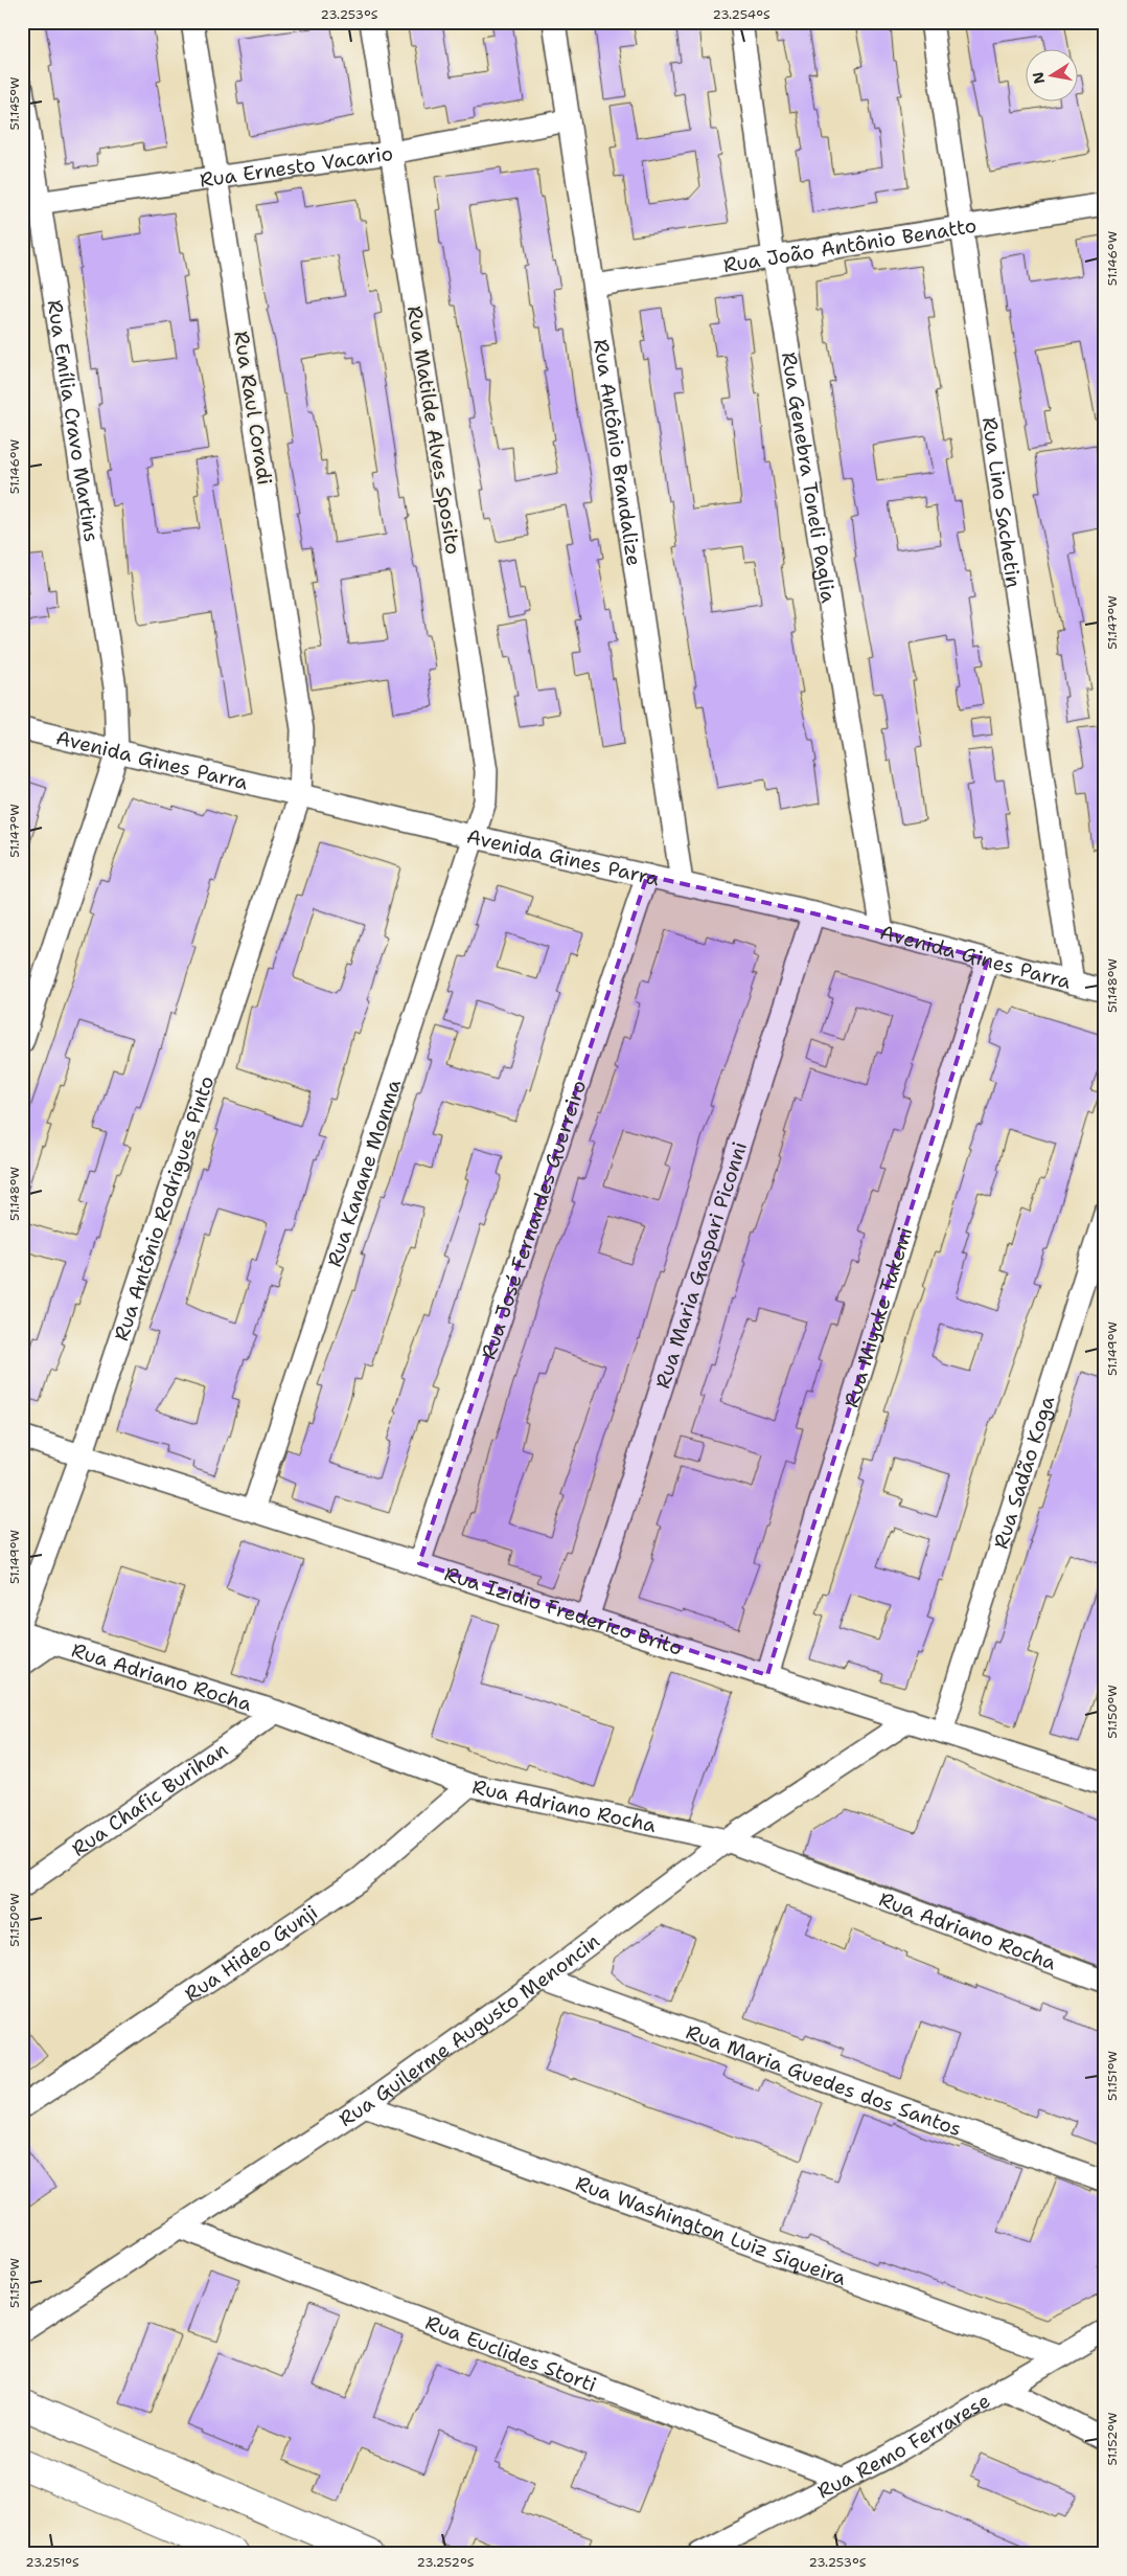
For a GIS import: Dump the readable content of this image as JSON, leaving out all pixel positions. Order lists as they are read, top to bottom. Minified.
{"streets":{"street":["Rua Ernesto Vacario","Rua João Antônio Benatto","Rua Raul Coradi","Rua Emília Cravo Martins","Rua Matilde Alves Sposito","Rua Antônio Brandalize","Rua Genebra Toneli Paglia","Rua Lino Sachetin","Avenida Gines Parra","Rua Kanane Monma","Rua Antônio Rodrigues Pinto","Rua José Fernandes Guerreiro","Rua Maria Gaspari Piconni","Rua Miyake Takemi","Rua Sadão Koga","Rua Izidio Frederico Brito","Rua Adriano Rocha","Rua Chafic Burihan","Rua Hideo Gunji","Rua Guilerme Augusto Menoncin","Rua Maria Guedes dos Santos","Rua Washington Luiz Siqueira","Rua Euclides Storti","Rua Remo Ferrarese"]},"crossings":[["Rua Ernesto Vacario","Rua Raul Coradi"],["Rua Ernesto Vacario","Rua Emília Cravo Martins"],["Rua Ernesto Vacario","Rua Matilde Alves Sposito"],["Rua Ernesto Vacario","Rua Antônio Brandalize"],["Rua João Antônio Benatto","Rua Antônio Brandalize"],["Rua João Antônio Benatto","Rua Genebra Toneli Paglia"],["Rua João Antônio Benatto","Rua Lino Sachetin"],["Rua Raul Coradi","Avenida Gines Parra"],["Rua Raul Coradi","Rua Antônio Rodrigues Pinto"],["Rua Emília Cravo Martins","Avenida Gines Parra"],["Rua Matilde Alves Sposito","Avenida Gines Parra"],["Rua Matilde Alves Sposito","Rua Kanane Monma"],["Rua Antônio Brandalize","Avenida Gines Parra"],["Rua Genebra Toneli Paglia","Avenida Gines Parra"],["Rua Lino Sachetin","Avenida Gines Parra"],["Avenida Gines Parra","Rua Kanane Monma"],["Avenida Gines Parra","Rua Antônio Rodrigues Pinto"],["Avenida Gines Parra","Rua José Fernandes Guerreiro"],["Avenida Gines Parra","Rua Maria Gaspari Piconni"],["Avenida Gines Parra","Rua Miyake Takemi"],["Rua Kanane Monma","Rua Izidio Frederico Brito"],["Rua Antônio Rodrigues Pinto","Rua Izidio Frederico Brito"],["Rua José Fernandes Guerreiro","Rua Izidio Frederico Brito"],["Rua Maria Gaspari Piconni","Rua Izidio Frederico Brito"],["Rua Miyake Takemi","Rua Izidio Frederico Brito"],["Rua Sadão Koga","Rua Izidio Frederico Brito"],["Rua Izidio Frederico Brito","Rua Guilerme Augusto Menoncin"],["Rua Adriano Rocha","Rua Chafic Burihan"],["Rua Adriano Rocha","Rua Hideo Gunji"],["Rua Adriano Rocha","Rua Guilerme Augusto Menoncin"],["Rua Guilerme Augusto Menoncin","Rua Maria Guedes dos Santos"],["Rua Guilerme Augusto Menoncin","Rua Washington Luiz Siqueira"],["Rua Guilerme Augusto Menoncin","Rua Euclides Storti"],["Rua Washington Luiz Siqueira","Rua Remo Ferrarese"],["Rua Euclides Storti","Rua Remo Ferrarese"]],"north":"left","coordinates":["23.253°S","23.254°S","51.145°W","51.146°W","51.147°W","51.148°W","51.149°W","51.150°W","51.151°W","51.152°W","23.251°S","23.252°S"]}
